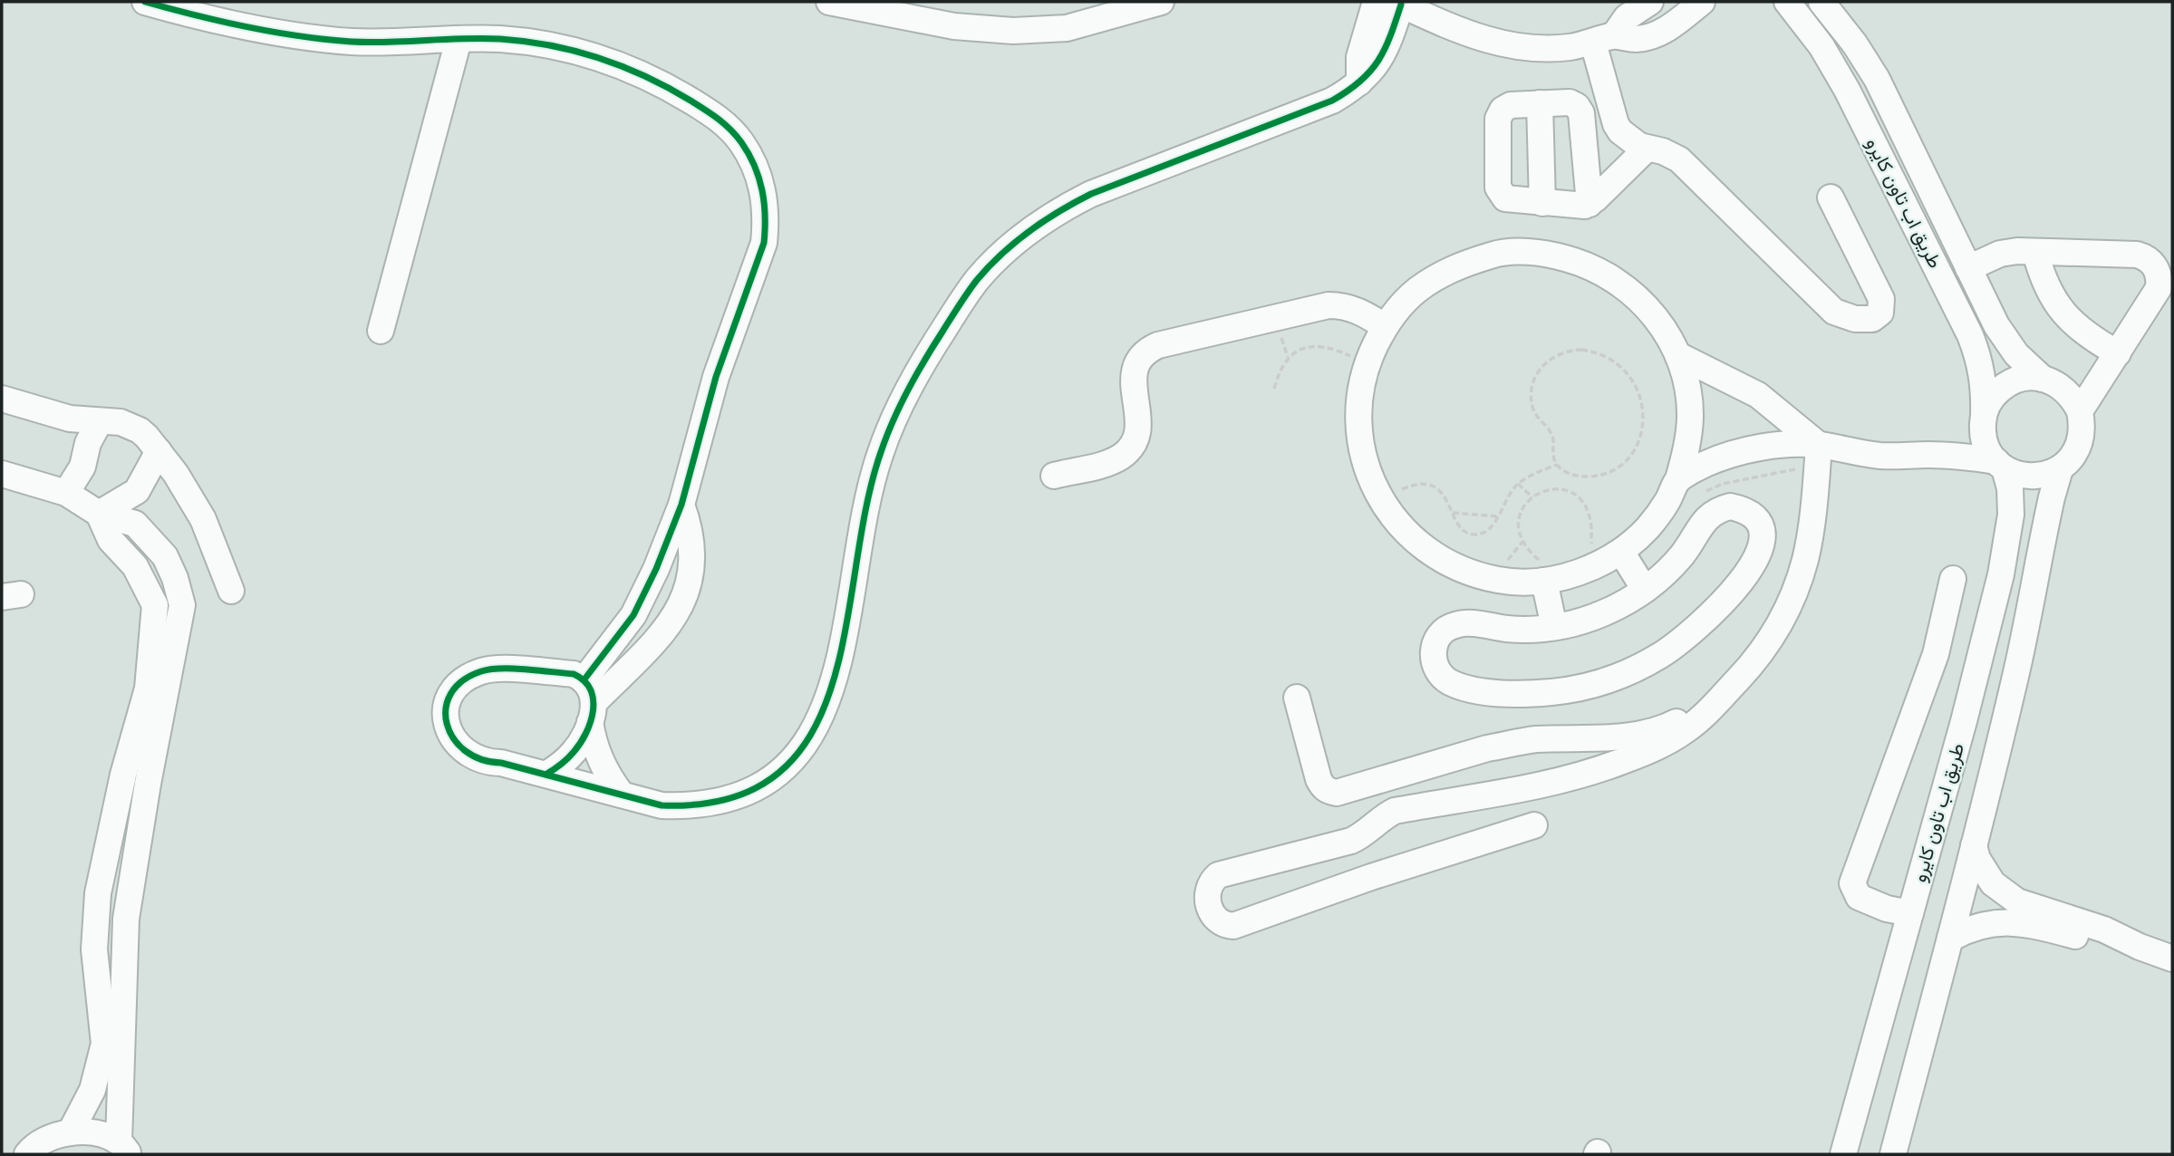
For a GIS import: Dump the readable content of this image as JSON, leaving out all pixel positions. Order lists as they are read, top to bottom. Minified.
{"streets":{"street":["طريق اب تاون كايرو"]}}
